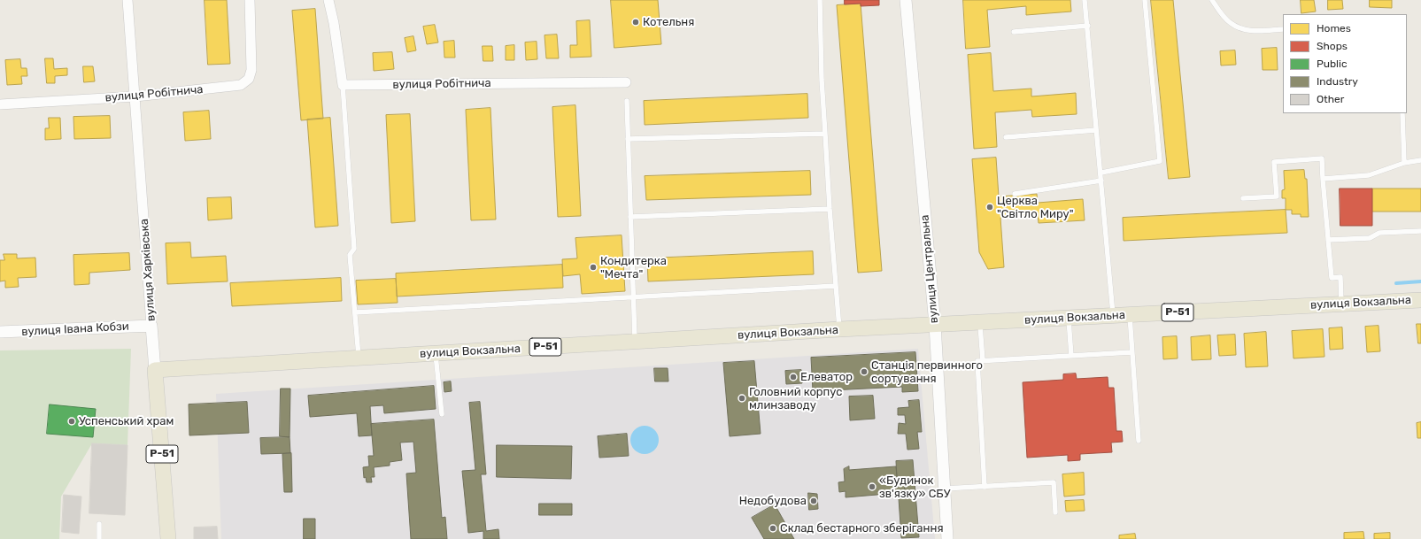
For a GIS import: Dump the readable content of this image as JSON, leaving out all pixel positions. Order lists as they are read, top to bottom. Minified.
{"streets":{"main road":["вулиця Харківська","вулиця Вокзальна","Р-51"],"street":["вулиця Робітнича","вулиця Центральна","вулиця Івана Кобзи"]},"crossings":[["вулиця Робітнича","вулиця Харківська"],["вулиця Центральна","вулиця Вокзальна"],["вулиця Харківська","вулиця Вокзальна"],["вулиця Харківська","вулиця Івана Кобзи"]],"places":["Котельня","Церква \"Світло Миру\"","Кондитерка \"Мечта\"","Станція первинного сортування","Елеватор","Головний корпус млинзаводу","Успенський храм","«Будинок зв'язку» СБУ","Недобудова","Склад бестарного зберігання"],"legend":["Homes","Shops","Public","Industry","Other"]}
